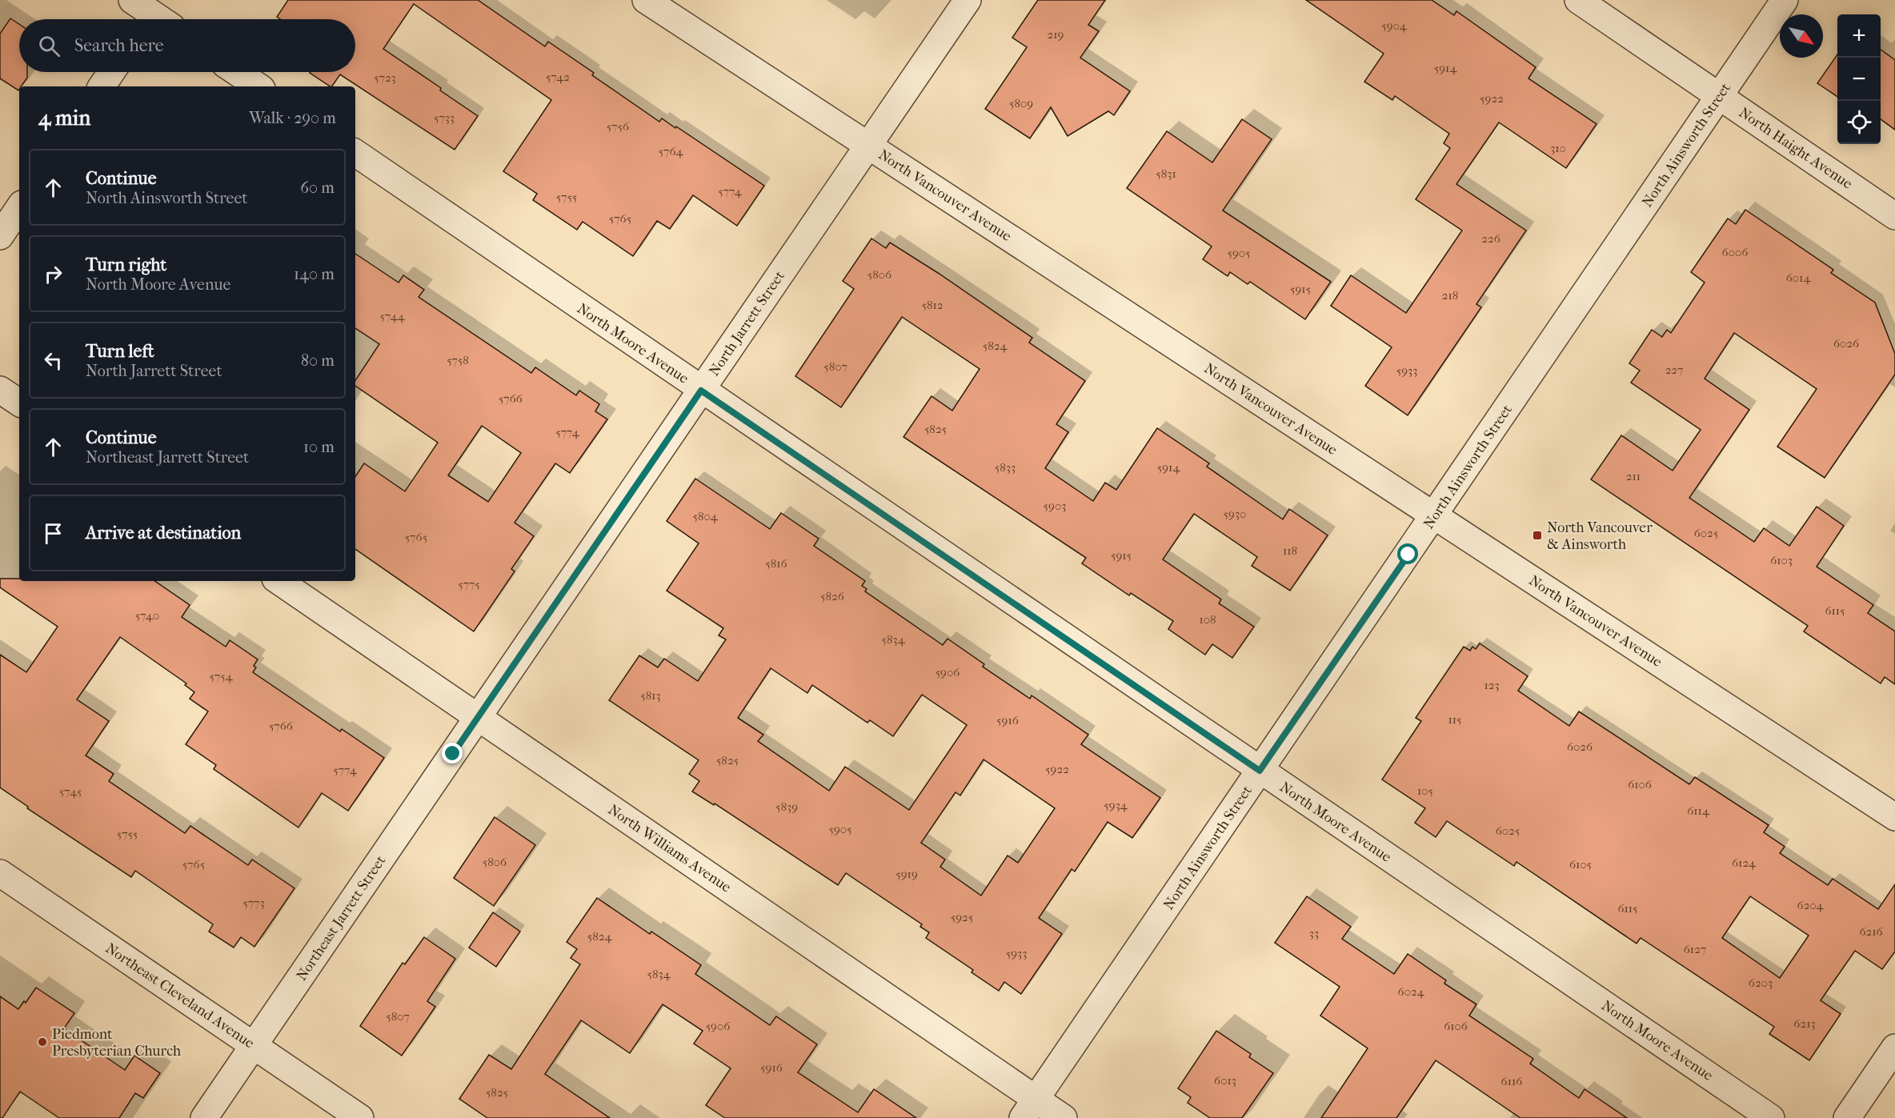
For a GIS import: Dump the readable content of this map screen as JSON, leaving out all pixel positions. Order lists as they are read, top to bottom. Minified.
{"streets":{"street":["North Ainsworth Street","North Haight Avenue","North Vancouver Avenue","North Jarrett Street","North Moore Avenue","North Williams Avenue","Northeast Jarrett Street","Northeast Cleveland Avenue"]},"crossings":[["North Ainsworth Street","North Haight Avenue"],["North Ainsworth Street","North Vancouver Avenue"],["North Ainsworth Street","North Moore Avenue"],["North Ainsworth Street","North Williams Avenue"],["North Vancouver Avenue","North Jarrett Street"],["North Jarrett Street","North Moore Avenue"],["North Jarrett Street","North Williams Avenue"],["North Jarrett Street","Northeast Jarrett Street"],["North Williams Avenue","Northeast Jarrett Street"],["Northeast Jarrett Street","Northeast Cleveland Avenue"]],"places":{"transit":["North Vancouver & Ainsworth"],"other":["Piedmont Presbyterian Church"]},"house_numbers":["5904","219","5914","5742","5723","5922","5809","5733","5756","310","5764","5831","5774","5755","5765","226","6006","5905","5806","6014","5915","218","5812","5744","6026","5824","5758","5807","227","5933","5766","5825","5774","5833","5914","211","5903","5930","5804","6025","5765","118","5915","6103","5816","5775","5826","6115","5740","108","5834","5906","5754","123","5813","115","5916","5766","6026","5825","5922","5774","6106","105","5745","5934","5839","6114","5905","6025","5755","5806","6124","5765","6105","5919","5773","6204","6115","5925","6216","33","5824","6127","5933","5834","6203","6024","5807","6213","5906","6106","5916","6013","6116","5825"],"north":"bottom right","page":{"map_buttons":["+","−"],"search":"Search here","heading":["4 min","Walk · 290 m"],"list":[["Continue","North Ainsworth Street","60 m"],["Turn right","North Moore Avenue","140 m"],["Turn left","North Jarrett Street","80 m"],["Continue","Northeast Jarrett Street","10 m"],"Arrive at destination"]}}
